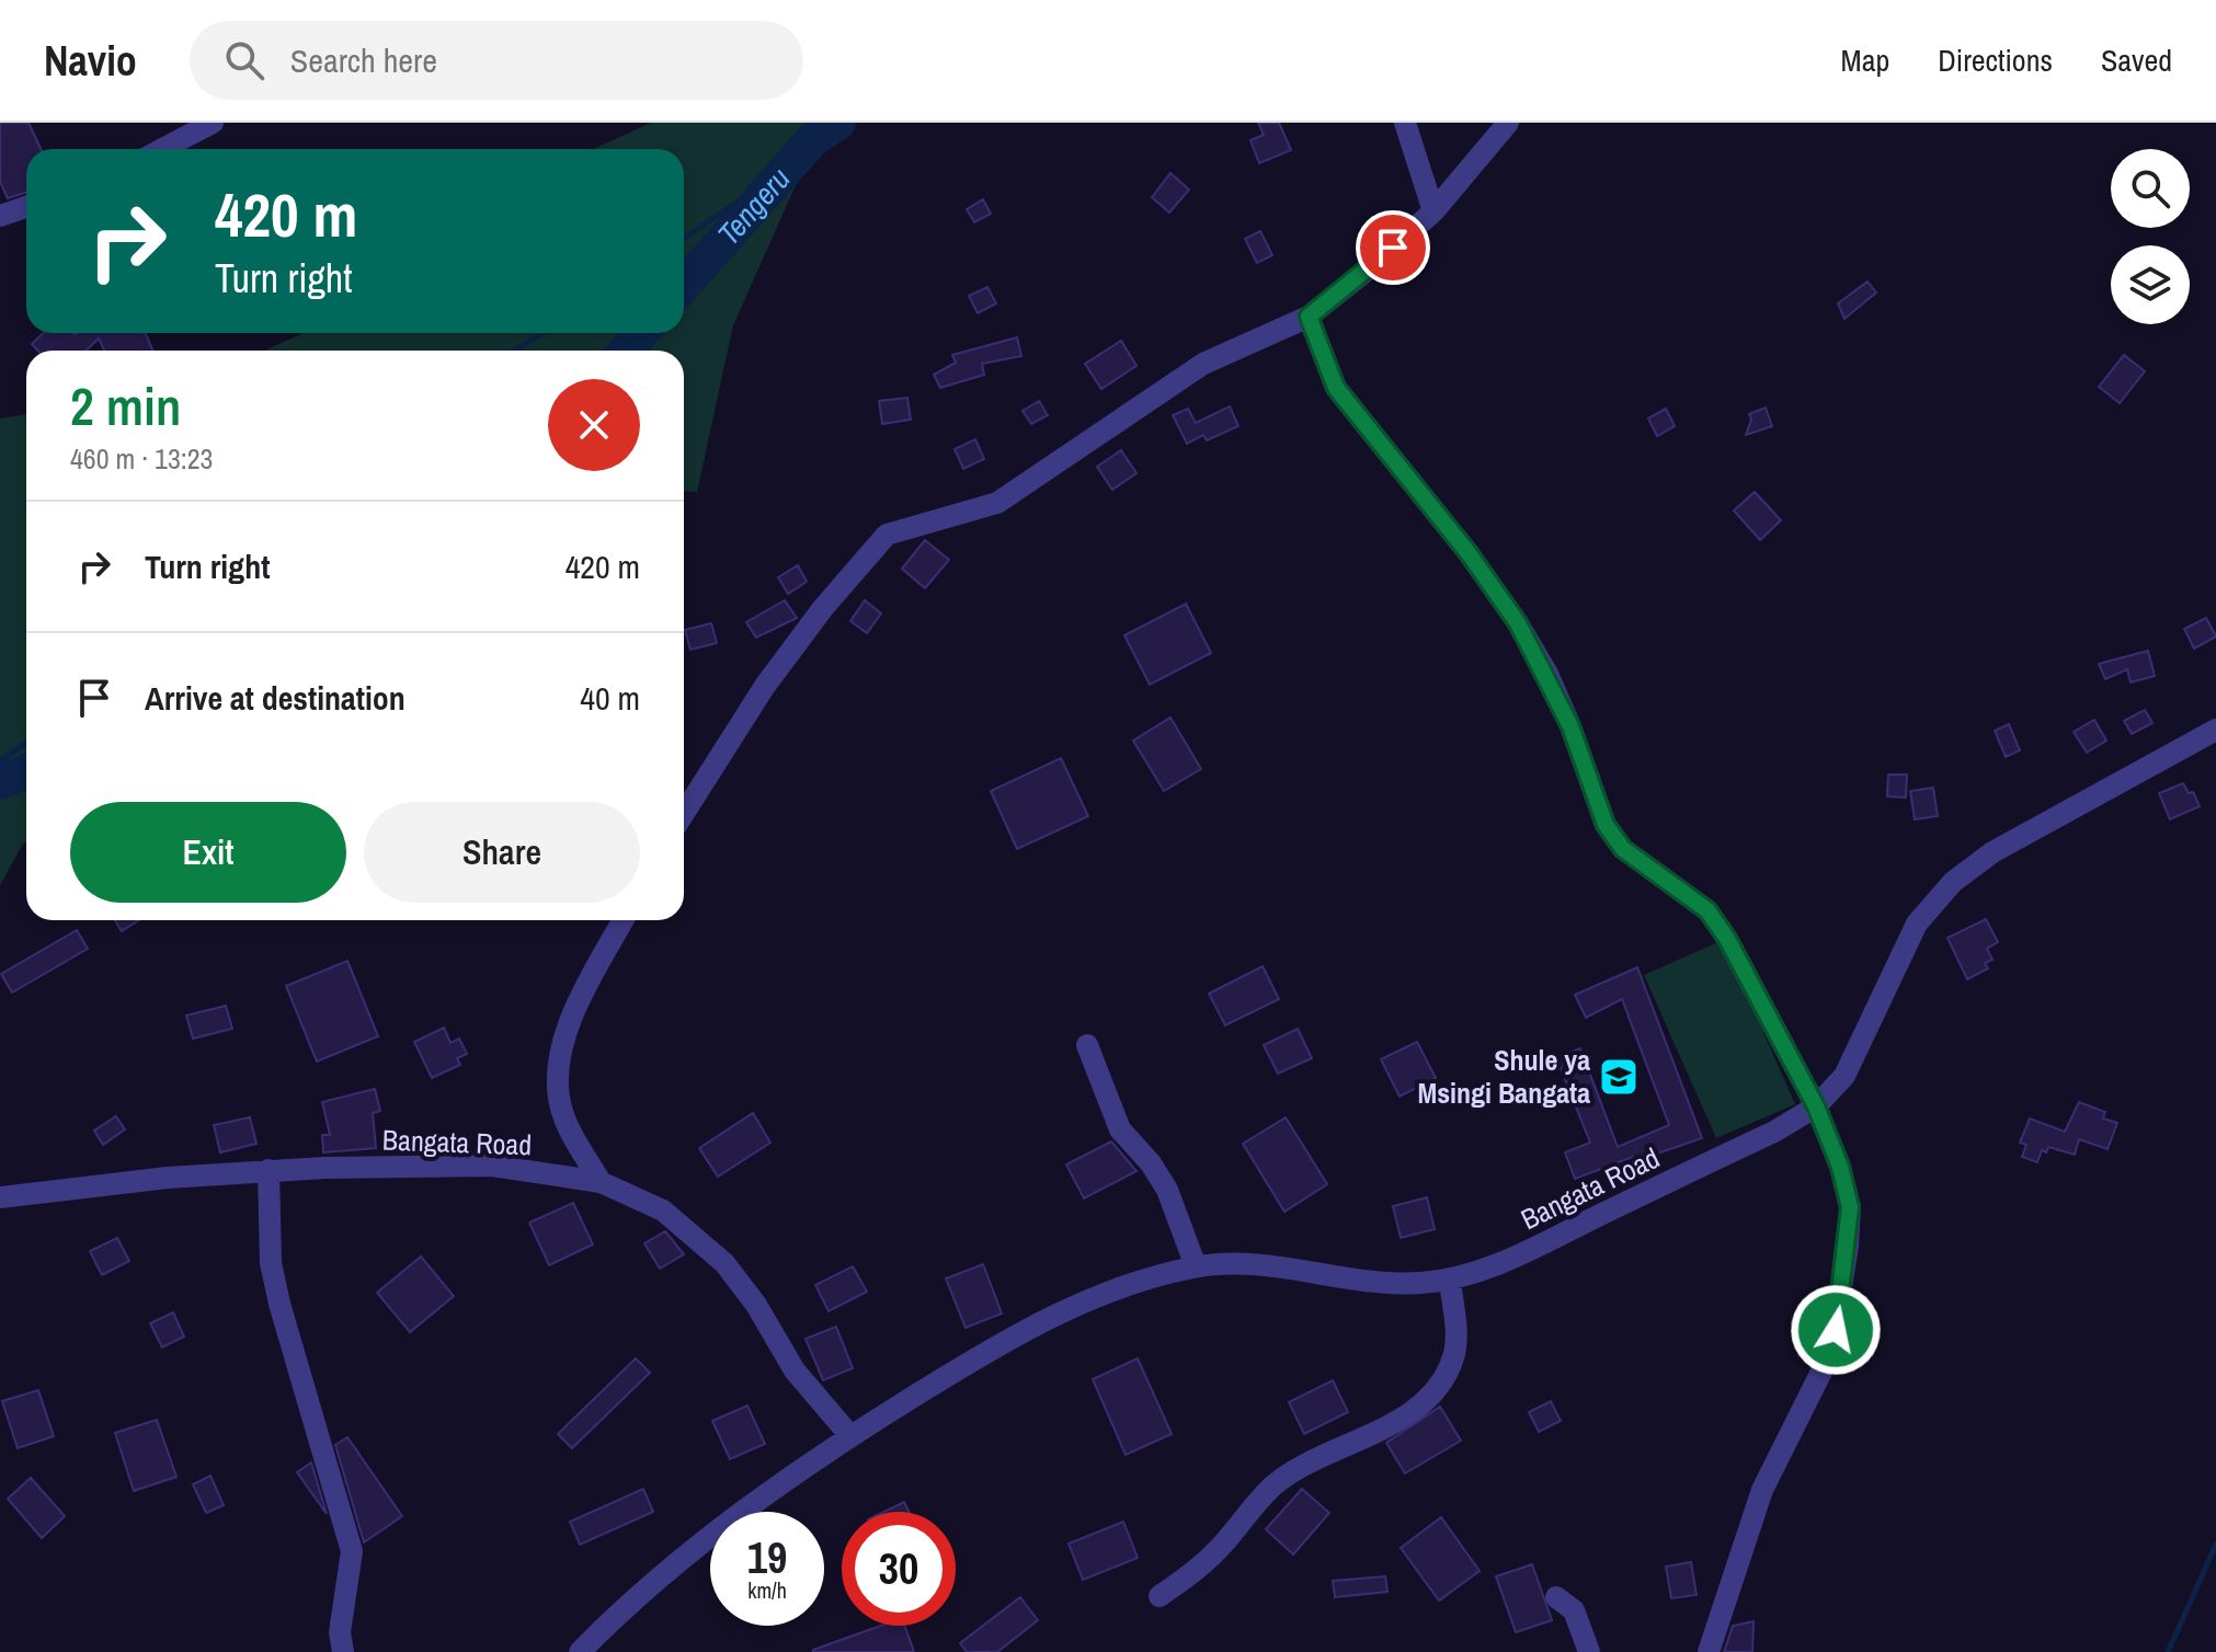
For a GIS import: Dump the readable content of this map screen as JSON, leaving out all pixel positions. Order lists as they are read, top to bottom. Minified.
{"streets":{"street":["Bangata Road"]},"water":["Tengeru"],"places":{"school or university":["Shule ya Msingi Bangata"]},"page":{"header":"Navio","search":"Search here","nav":["Map","Directions","Saved"],"turn":["420 m","Turn right"],"heading":["2 min","460 m · 13:23"],"list":[{"name":"Turn right","value":"420 m"},{"name":"Arrive at destination","value":"40 m"}],"buttons":["Exit","Share"],"speed":"19 km/h","limit":"30"}}
